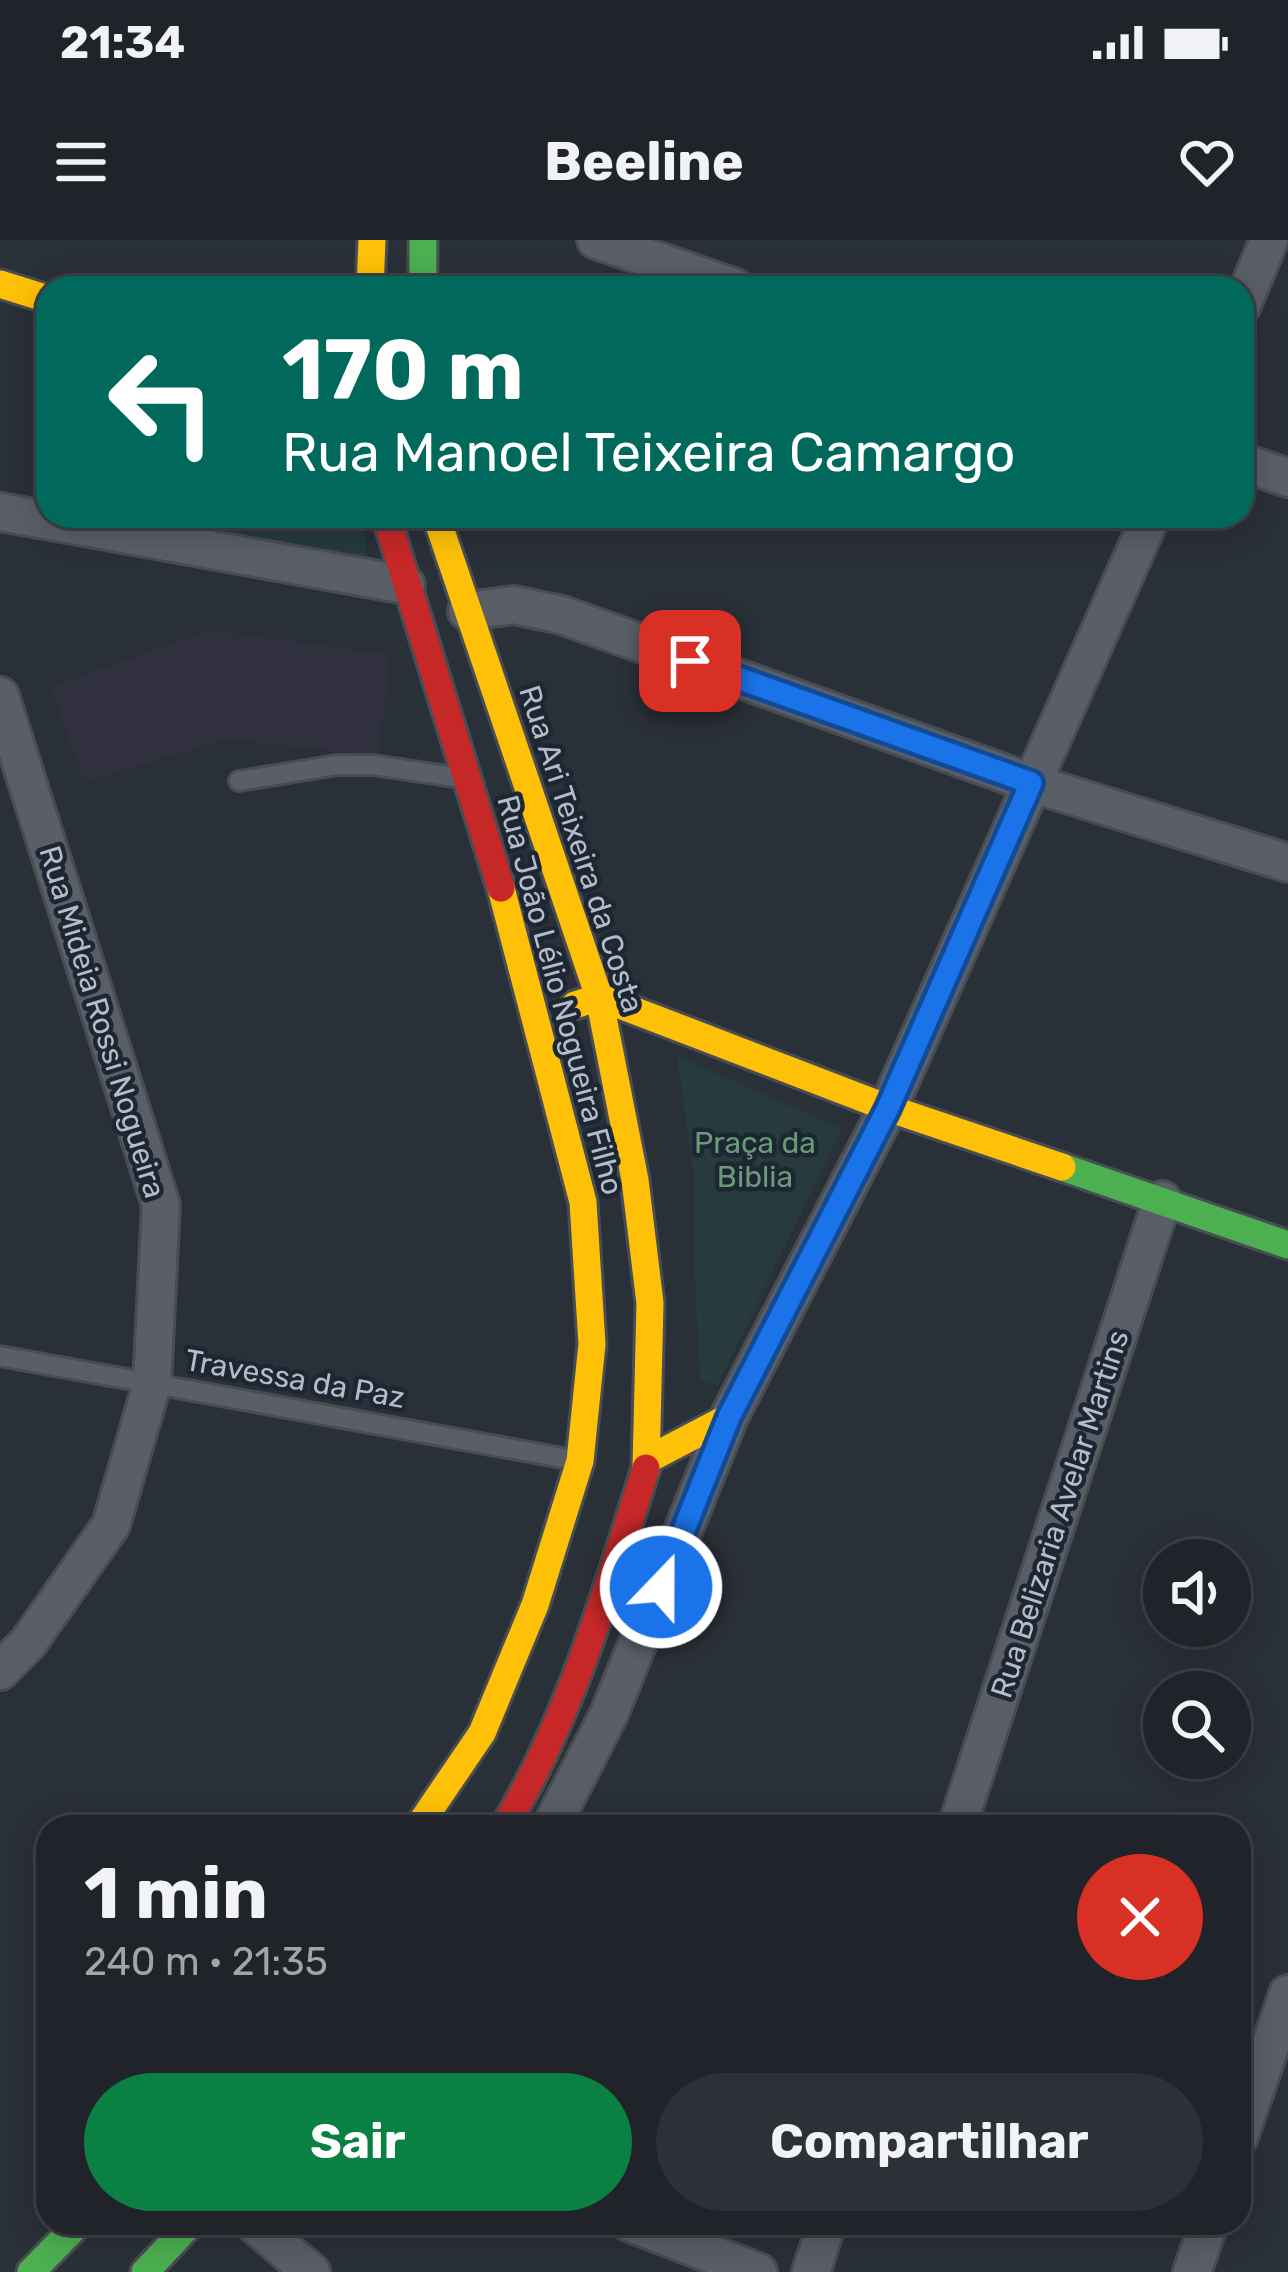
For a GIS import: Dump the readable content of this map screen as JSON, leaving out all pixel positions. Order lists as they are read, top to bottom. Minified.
{"streets":{"main road":["Rua Ari Teixeira da Costa","Rua João Lélio Nogueira Filho"],"street":["Rua Mideia Rossi Nogueira","Rua Belizaria Avelar Martins"],"lane":["Travessa da Paz"]},"crossings":[["Rua João Lélio Nogueira Filho","Travessa da Paz"],["Rua Mideia Rossi Nogueira","Travessa da Paz"]],"parks":["Praça da Biblia"],"page":{"status":"21:34","header":"Beeline","turn":["170 m","Rua Manoel Teixeira Camargo"],"heading":["1 min","240 m · 21:35"],"buttons":["Sair","Compartilhar"]}}
